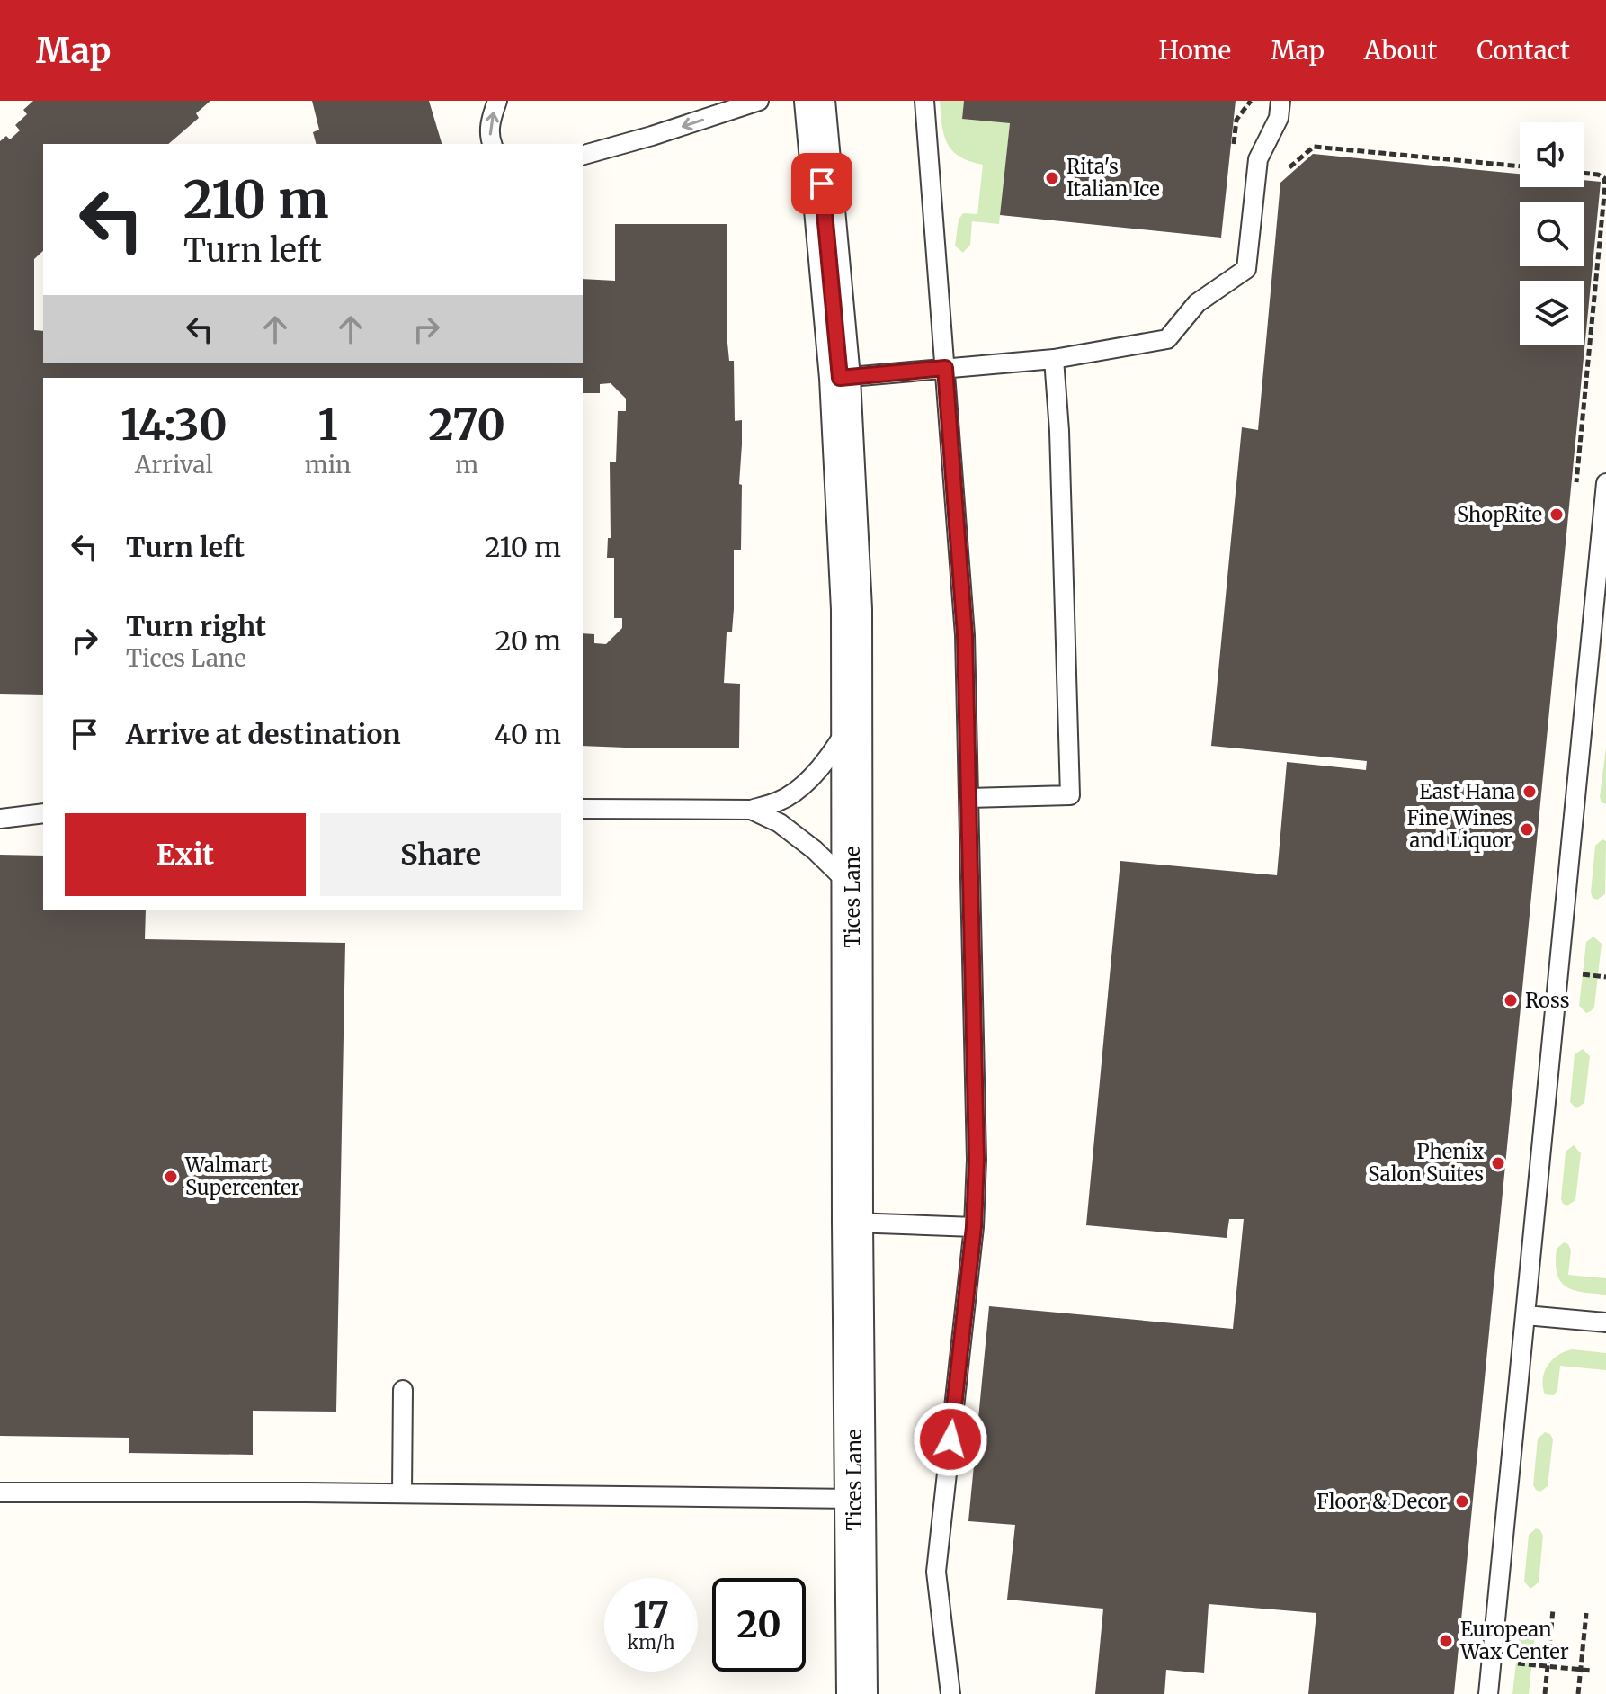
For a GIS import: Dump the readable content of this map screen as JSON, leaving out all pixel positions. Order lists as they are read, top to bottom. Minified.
{"streets":{"street":["Tices Lane"]},"places":["Rita's Italian Ice","ShopRite","East Hana","Fine Wines and Liquor","Ross","Phenix Salon Suites","Walmart Supercenter","Floor & Decor","European Wax Center"],"page":{"header":"Map","nav":["Home","Map","About","Contact"],"turn":["210 m","Turn left"],"eta":["14:30","Arrival","1","min","270","m"],"list":[{"name":"Turn left","value":"210 m"},{"name":"Turn right","note":"Tices Lane","value":"20 m"},{"name":"Arrive at destination","value":"40 m"}],"buttons":["Exit","Share"],"speed":"17 km/h","limit":"20"}}
